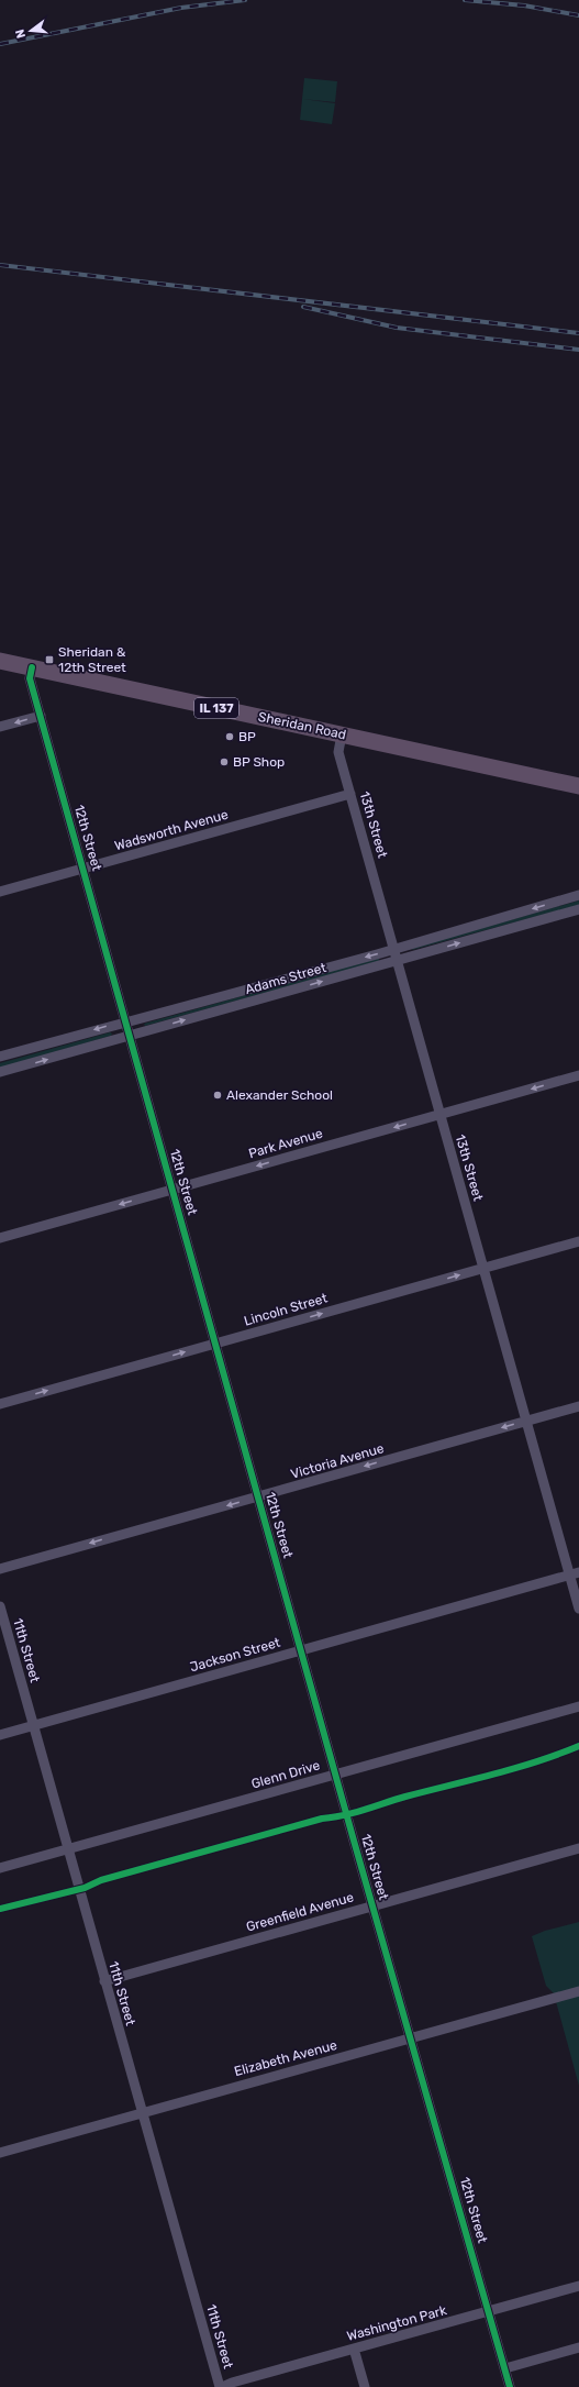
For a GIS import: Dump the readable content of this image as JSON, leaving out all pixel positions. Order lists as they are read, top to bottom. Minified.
{"streets":{"highway":["IL 137","Sheridan Road"],"street":["13th Street","Wadsworth Avenue","12th Street","Adams Street","Park Avenue","Lincoln Street","Victoria Avenue","11th Street","Jackson Street","Glenn Drive","Greenfield Avenue","Elizabeth Avenue","Washington Park"]},"crossings":[["Sheridan Road","13th Street"],["Sheridan Road","12th Street"],["13th Street","Wadsworth Avenue"],["13th Street","Adams Street"],["13th Street","Park Avenue"],["13th Street","Lincoln Street"],["13th Street","Victoria Avenue"],["13th Street","Jackson Street"],["Wadsworth Avenue","12th Street"],["12th Street","Adams Street"],["12th Street","Park Avenue"],["12th Street","Lincoln Street"],["12th Street","Victoria Avenue"],["12th Street","Jackson Street"],["12th Street","Glenn Drive"],["12th Street","Greenfield Avenue"],["12th Street","Elizabeth Avenue"],["12th Street","Washington Park"],["11th Street","Jackson Street"],["11th Street","Glenn Drive"],["11th Street","Greenfield Avenue"],["11th Street","Elizabeth Avenue"],["11th Street","Washington Park"]],"one_way":["Park Avenue","Lincoln Street","Victoria Avenue"],"places":{"transit":["Sheridan & 12th Street"],"other":["BP","BP Shop","Alexander School"]},"north":"left"}
